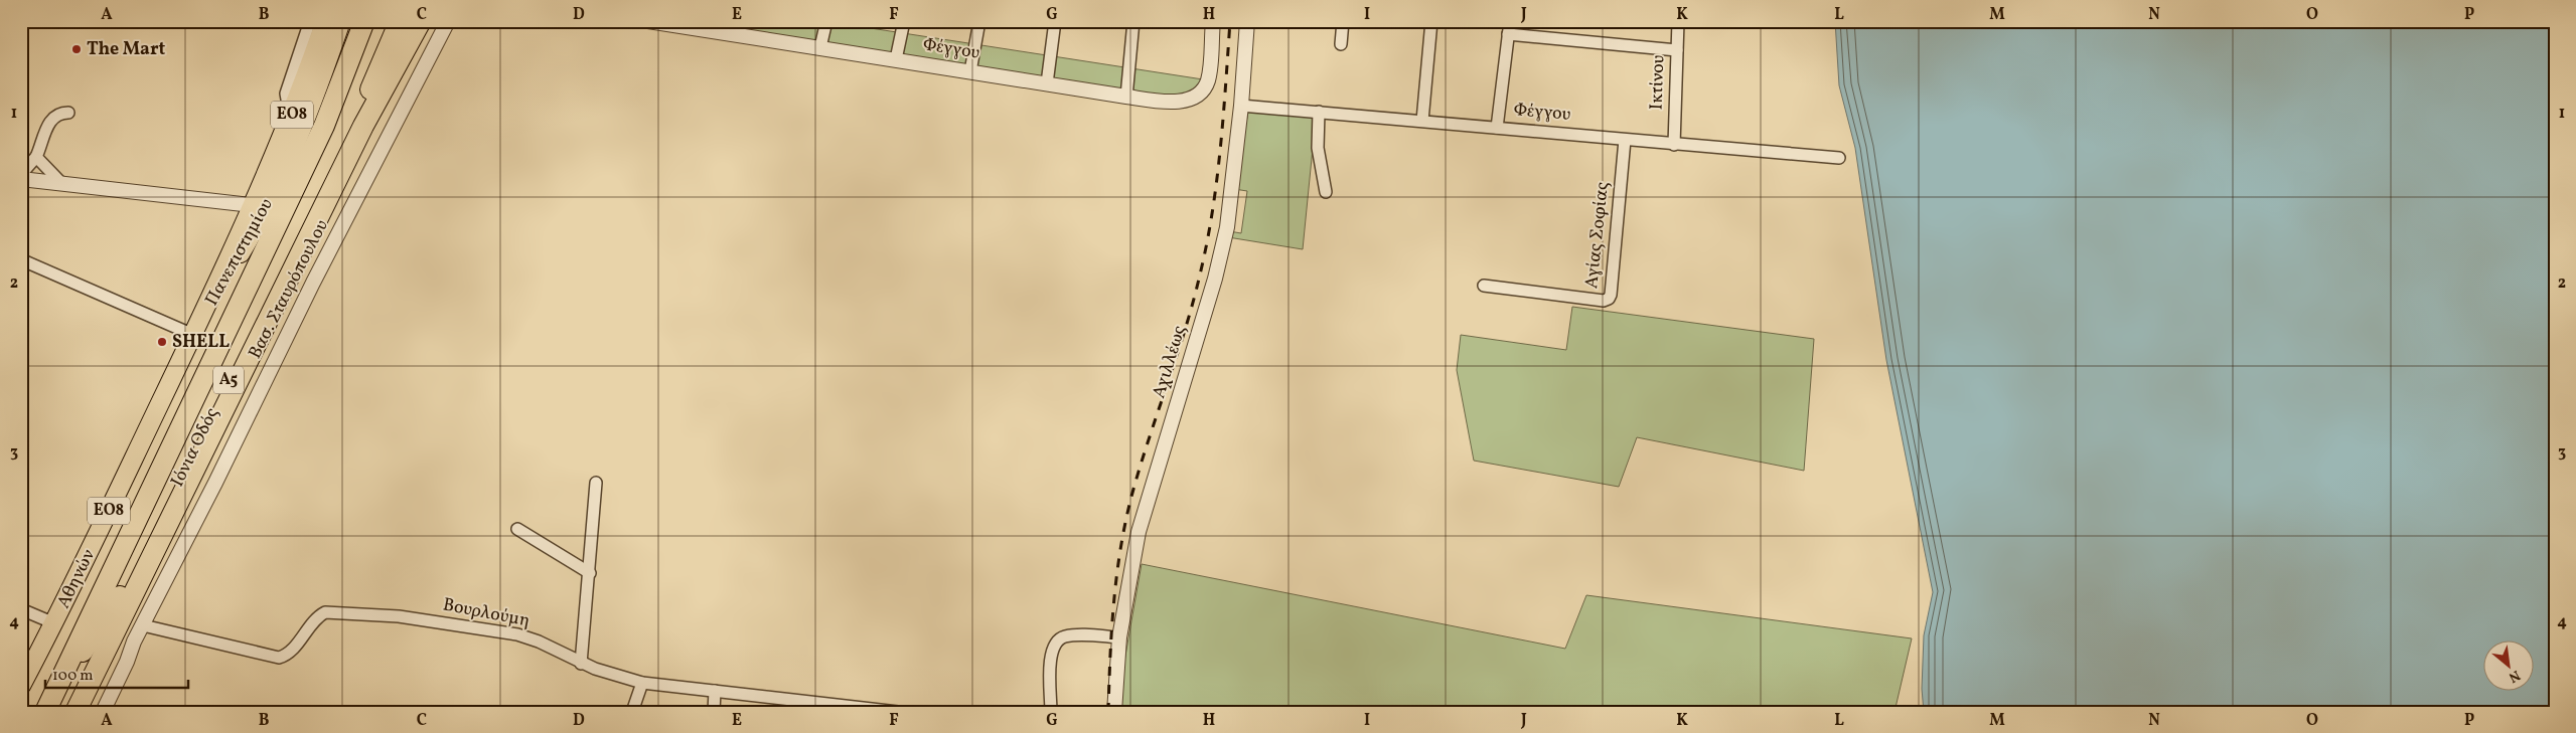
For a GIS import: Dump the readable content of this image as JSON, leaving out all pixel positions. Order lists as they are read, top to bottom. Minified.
{"streets":{"highway":["Α5","Ιόνια Οδός"],"main road":["ΕΟ8","Πανεπιστημίου","Αθηνών"],"street":["Φέγγου","Ικτίνου","Αγίας Σοφίας","Βασ. Σταυρόπουλου","Αχιλλέως","Βουρλούμη"]},"crossings":[["Φέγγου","Ικτίνου"],["Φέγγου","Αγίας Σοφίας"],["Φέγγου","Αχιλλέως"],["Πανεπιστημίου","Αθηνών"],["Βασ. Σταυρόπουλου","Βουρλούμη"],["Α5","Ιόνια Οδός"]],"places":["The Mart","SHELL"],"scale_bar":"100 m","north":"bottom right","grid":{"columns":["A","B","C","D","E","F","G","H","I","J","K","L","M","N","O","P"],"rows":["1","2","3","4"]}}
